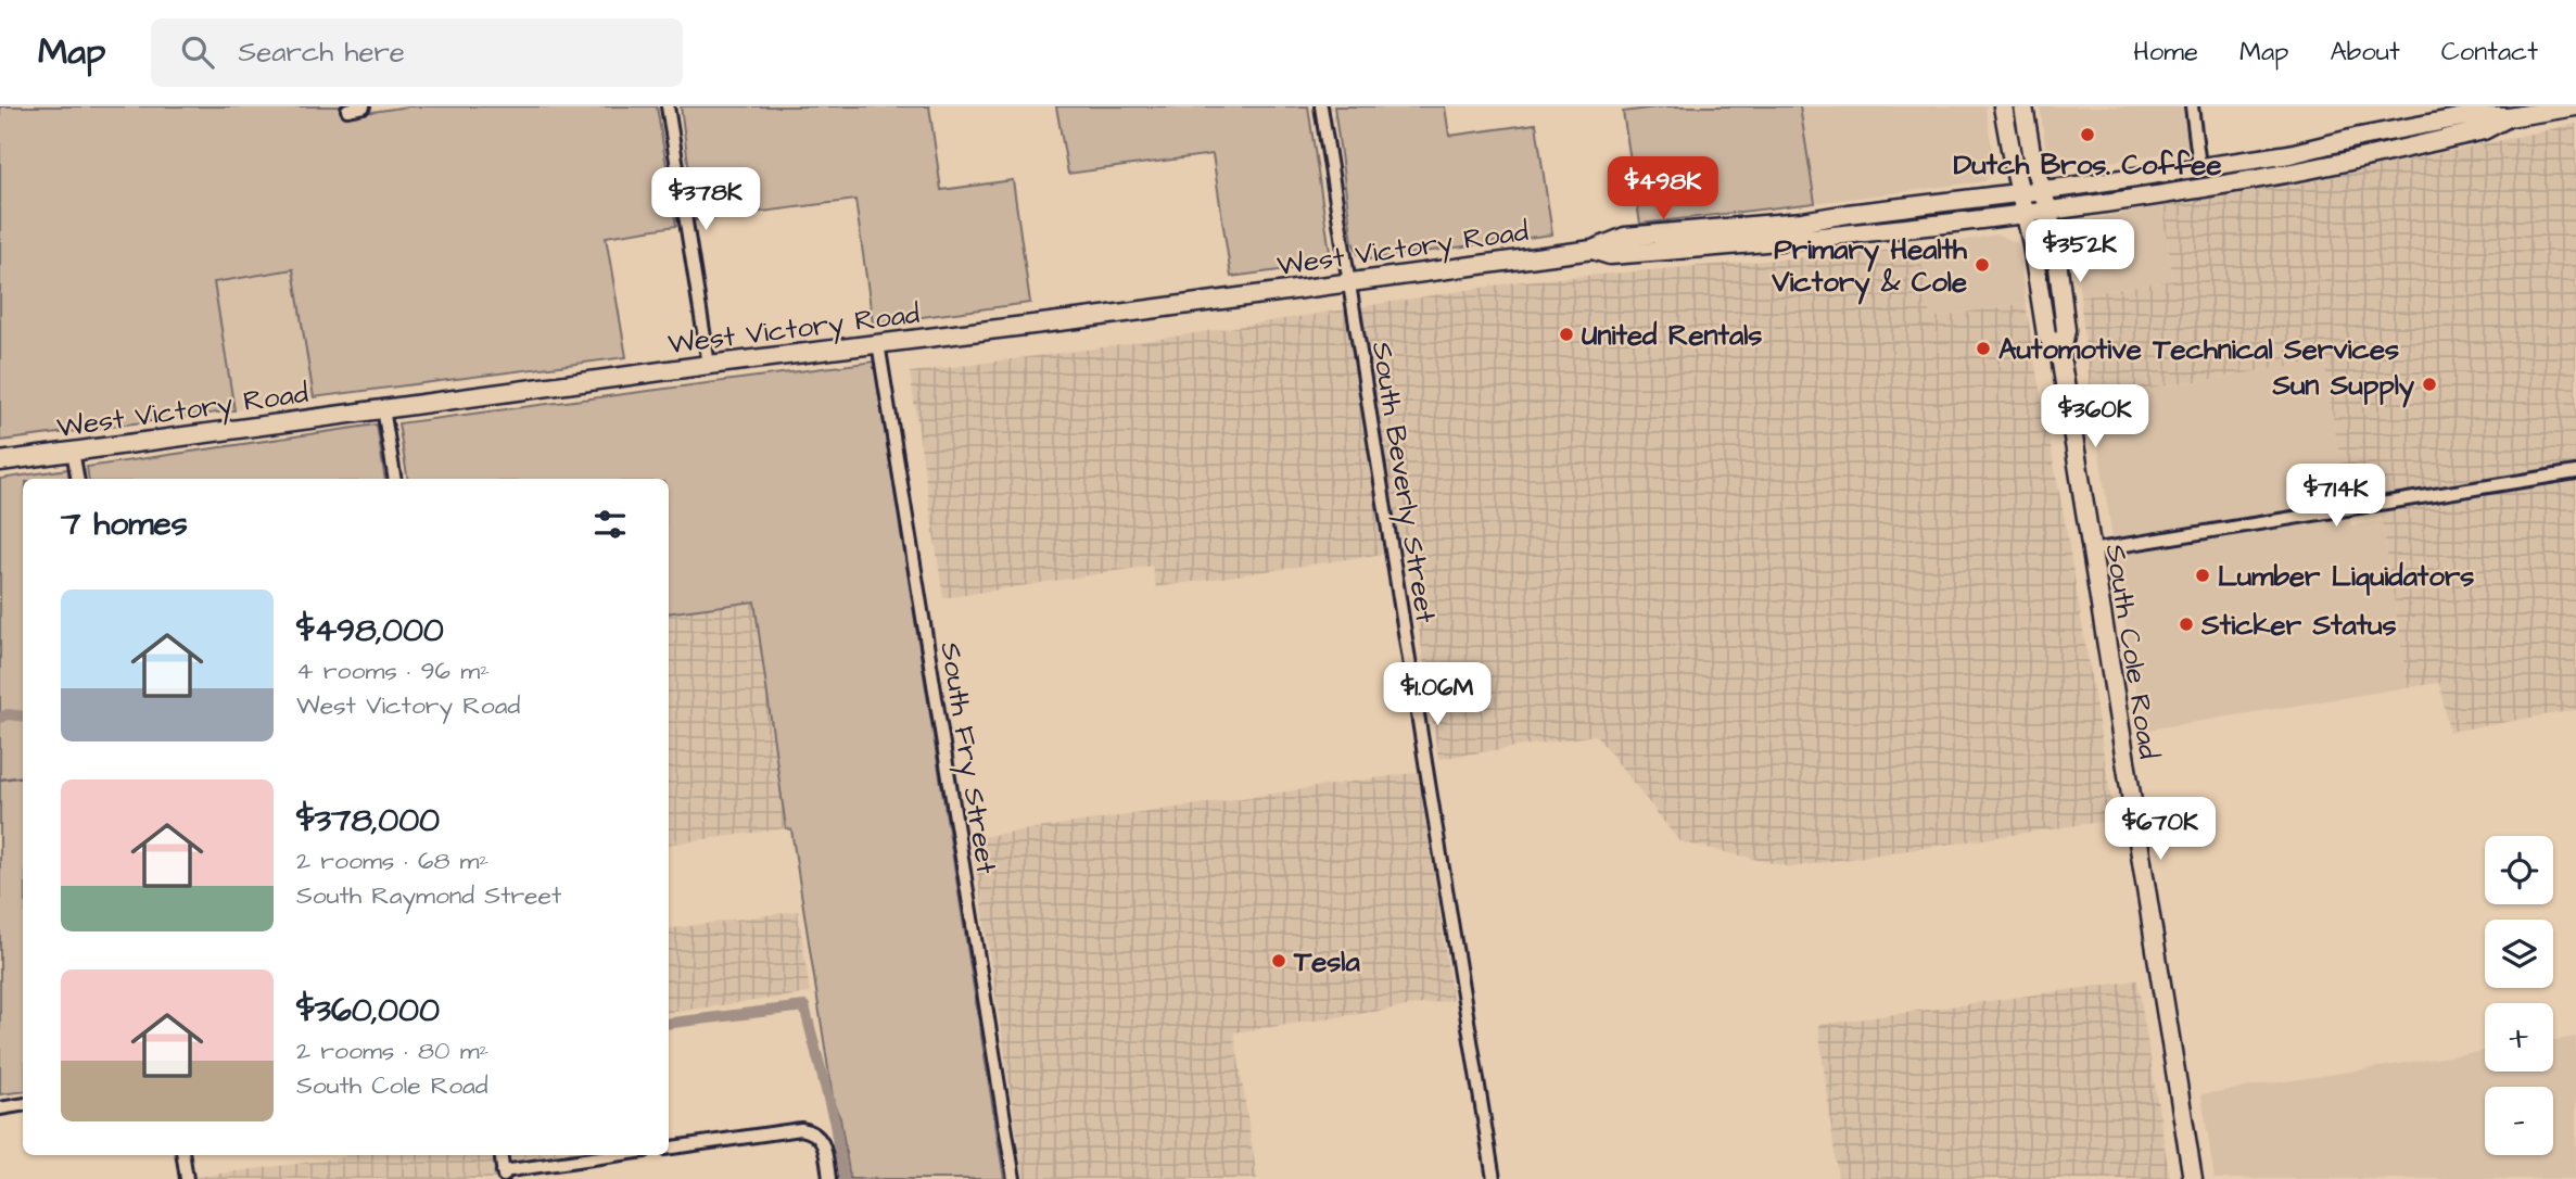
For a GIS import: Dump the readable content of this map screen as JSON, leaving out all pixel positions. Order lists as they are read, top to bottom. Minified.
{"streets":{"main road":["West Victory Road","South Cole Road"],"street":["South Beverly Street","South Fry Street"]},"crossings":[["West Victory Road","South Beverly Street"],["West Victory Road","South Cole Road"],["West Victory Road","South Fry Street"]],"places":["Dutch Bros. Coffee","Primary Health Victory & Cole","United Rentals","Automotive Technical Services","Sun Supply","Lumber Liquidators","Sticker Status","Tesla"],"page":{"header":"Map","search":"Search here","nav":["Home","Map","About","Contact"],"price":["$498K","$378K","$352K","$360K","$714K","$1.06M","$670K"],"heading":"7 homes","list":[{"name":"$498,000","note":"4 rooms · 96 m² · West Victory Road"},{"name":"$378,000","note":"2 rooms · 68 m² · South Raymond Street"},{"name":"$360,000","note":"2 rooms · 80 m² · South Cole Road"}],"map_buttons":["+","−"]}}
